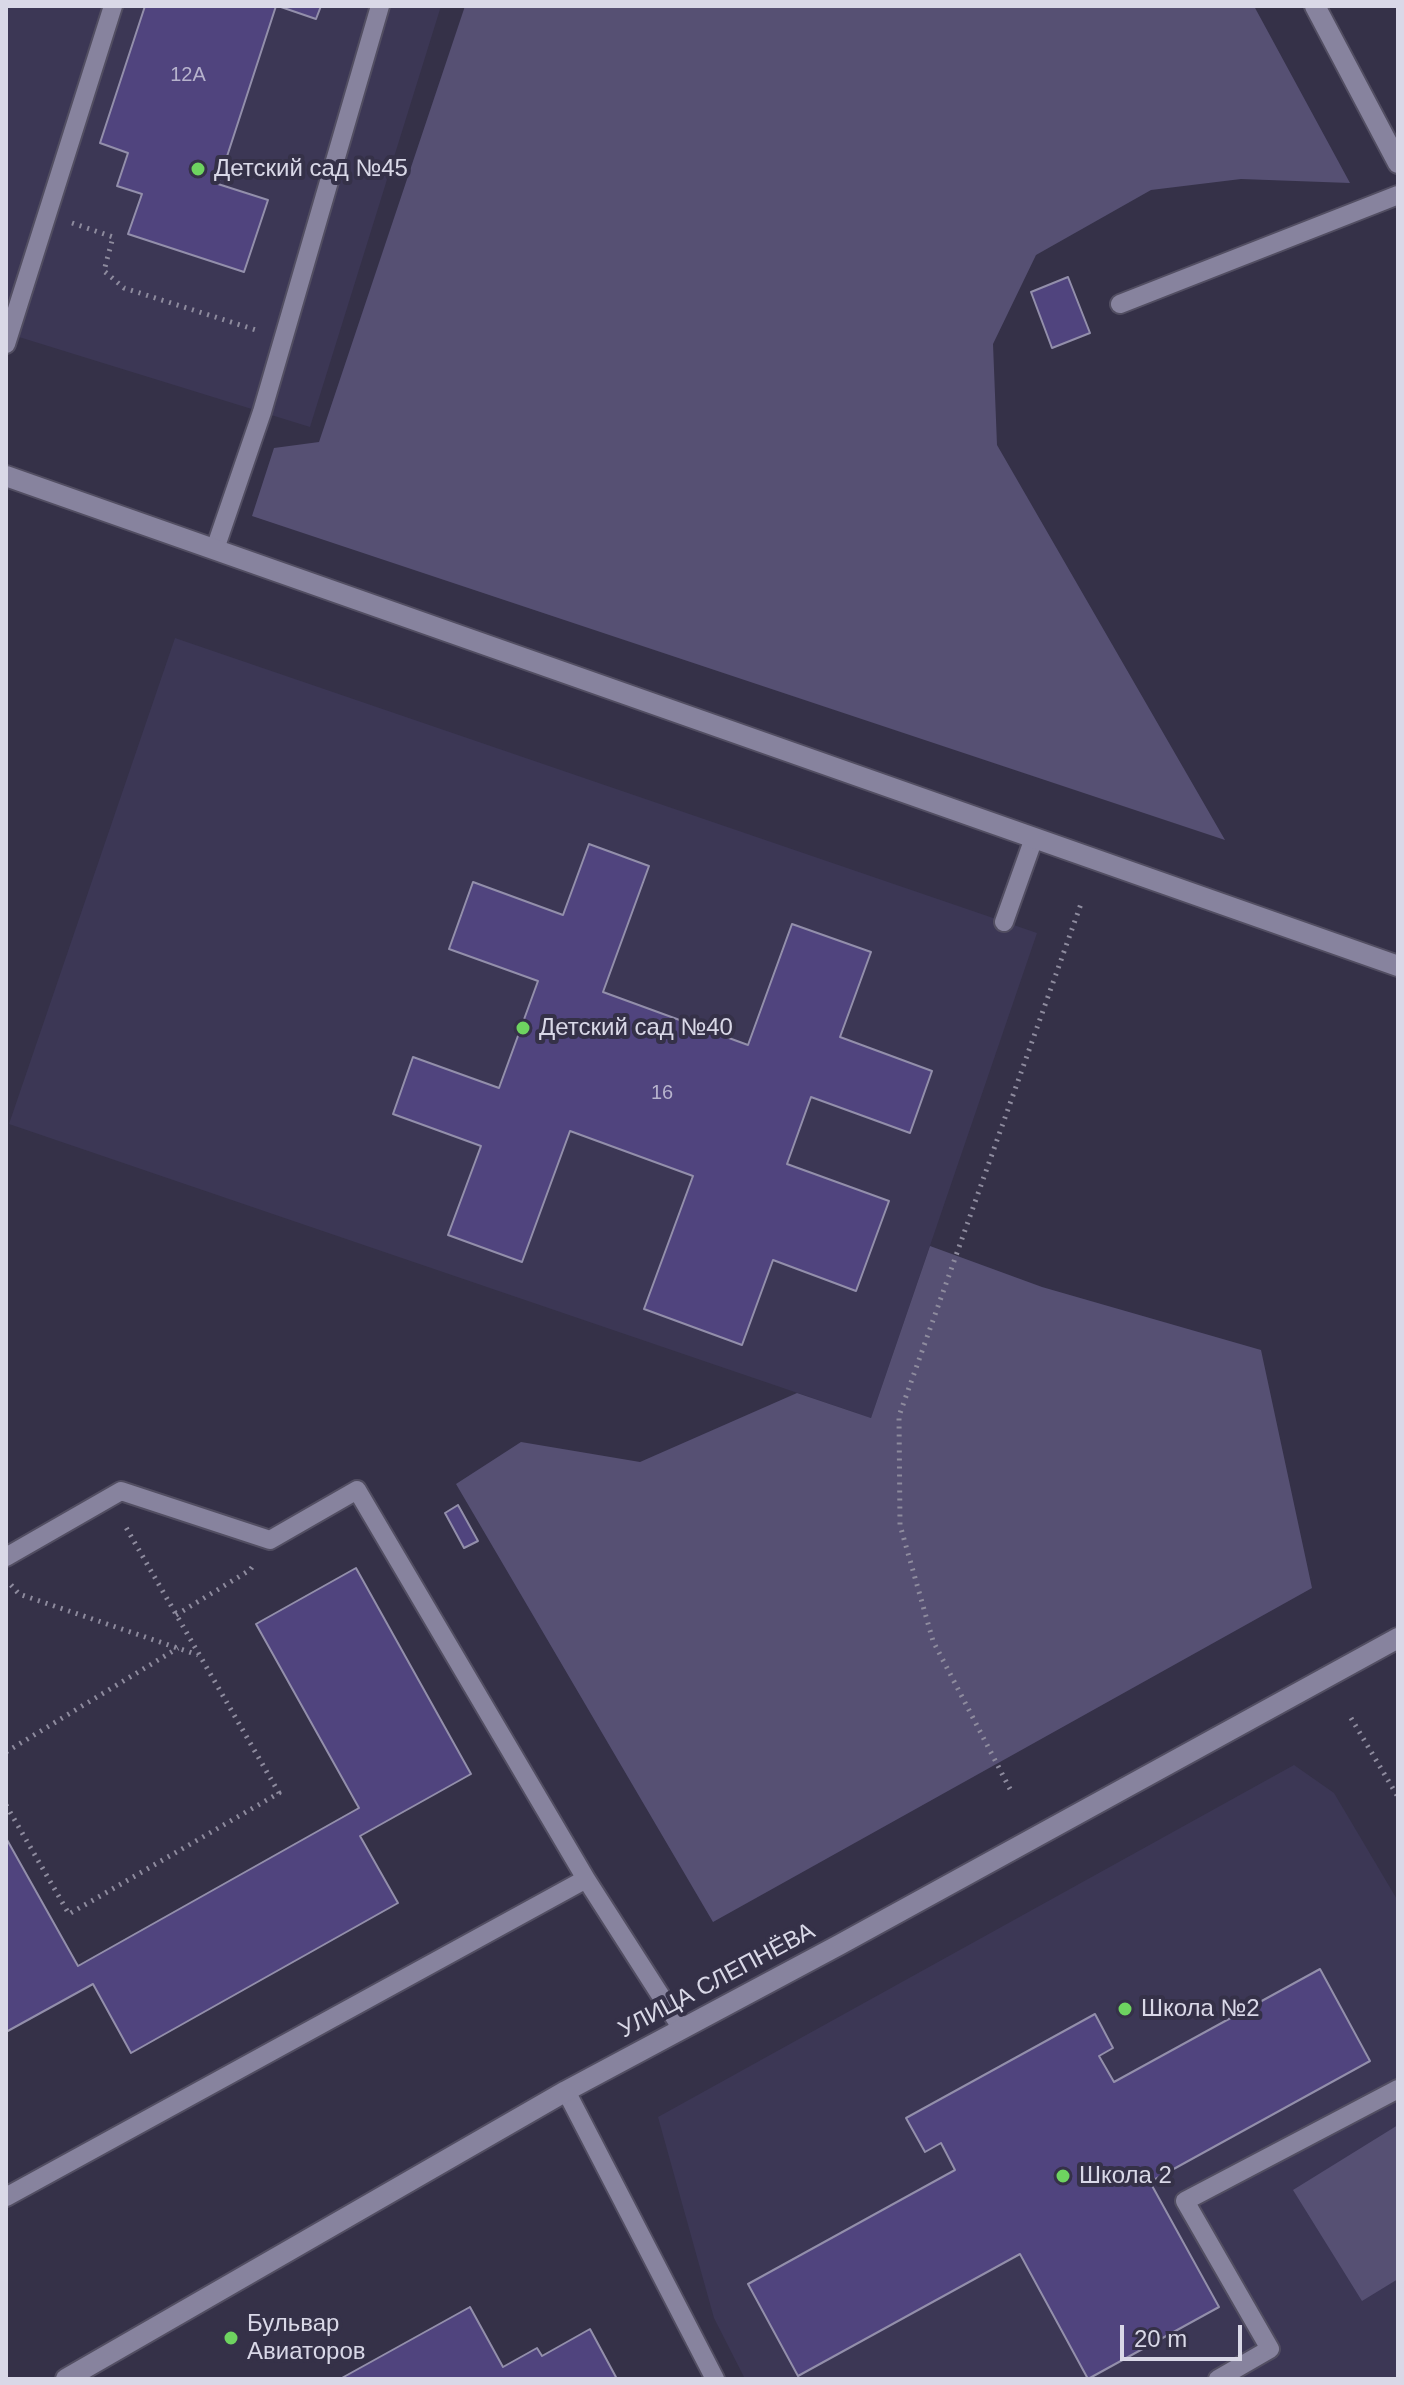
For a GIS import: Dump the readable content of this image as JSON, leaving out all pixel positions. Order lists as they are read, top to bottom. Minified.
{"streets":{"street":["УЛИЦА СЛЕПНЁВА"]},"places":["Детский сад №45","Детский сад №40","Школа №2","Школа 2","Бульвар Авиаторов"],"house_numbers":["12А","16"],"scale_bar":"20 m"}
